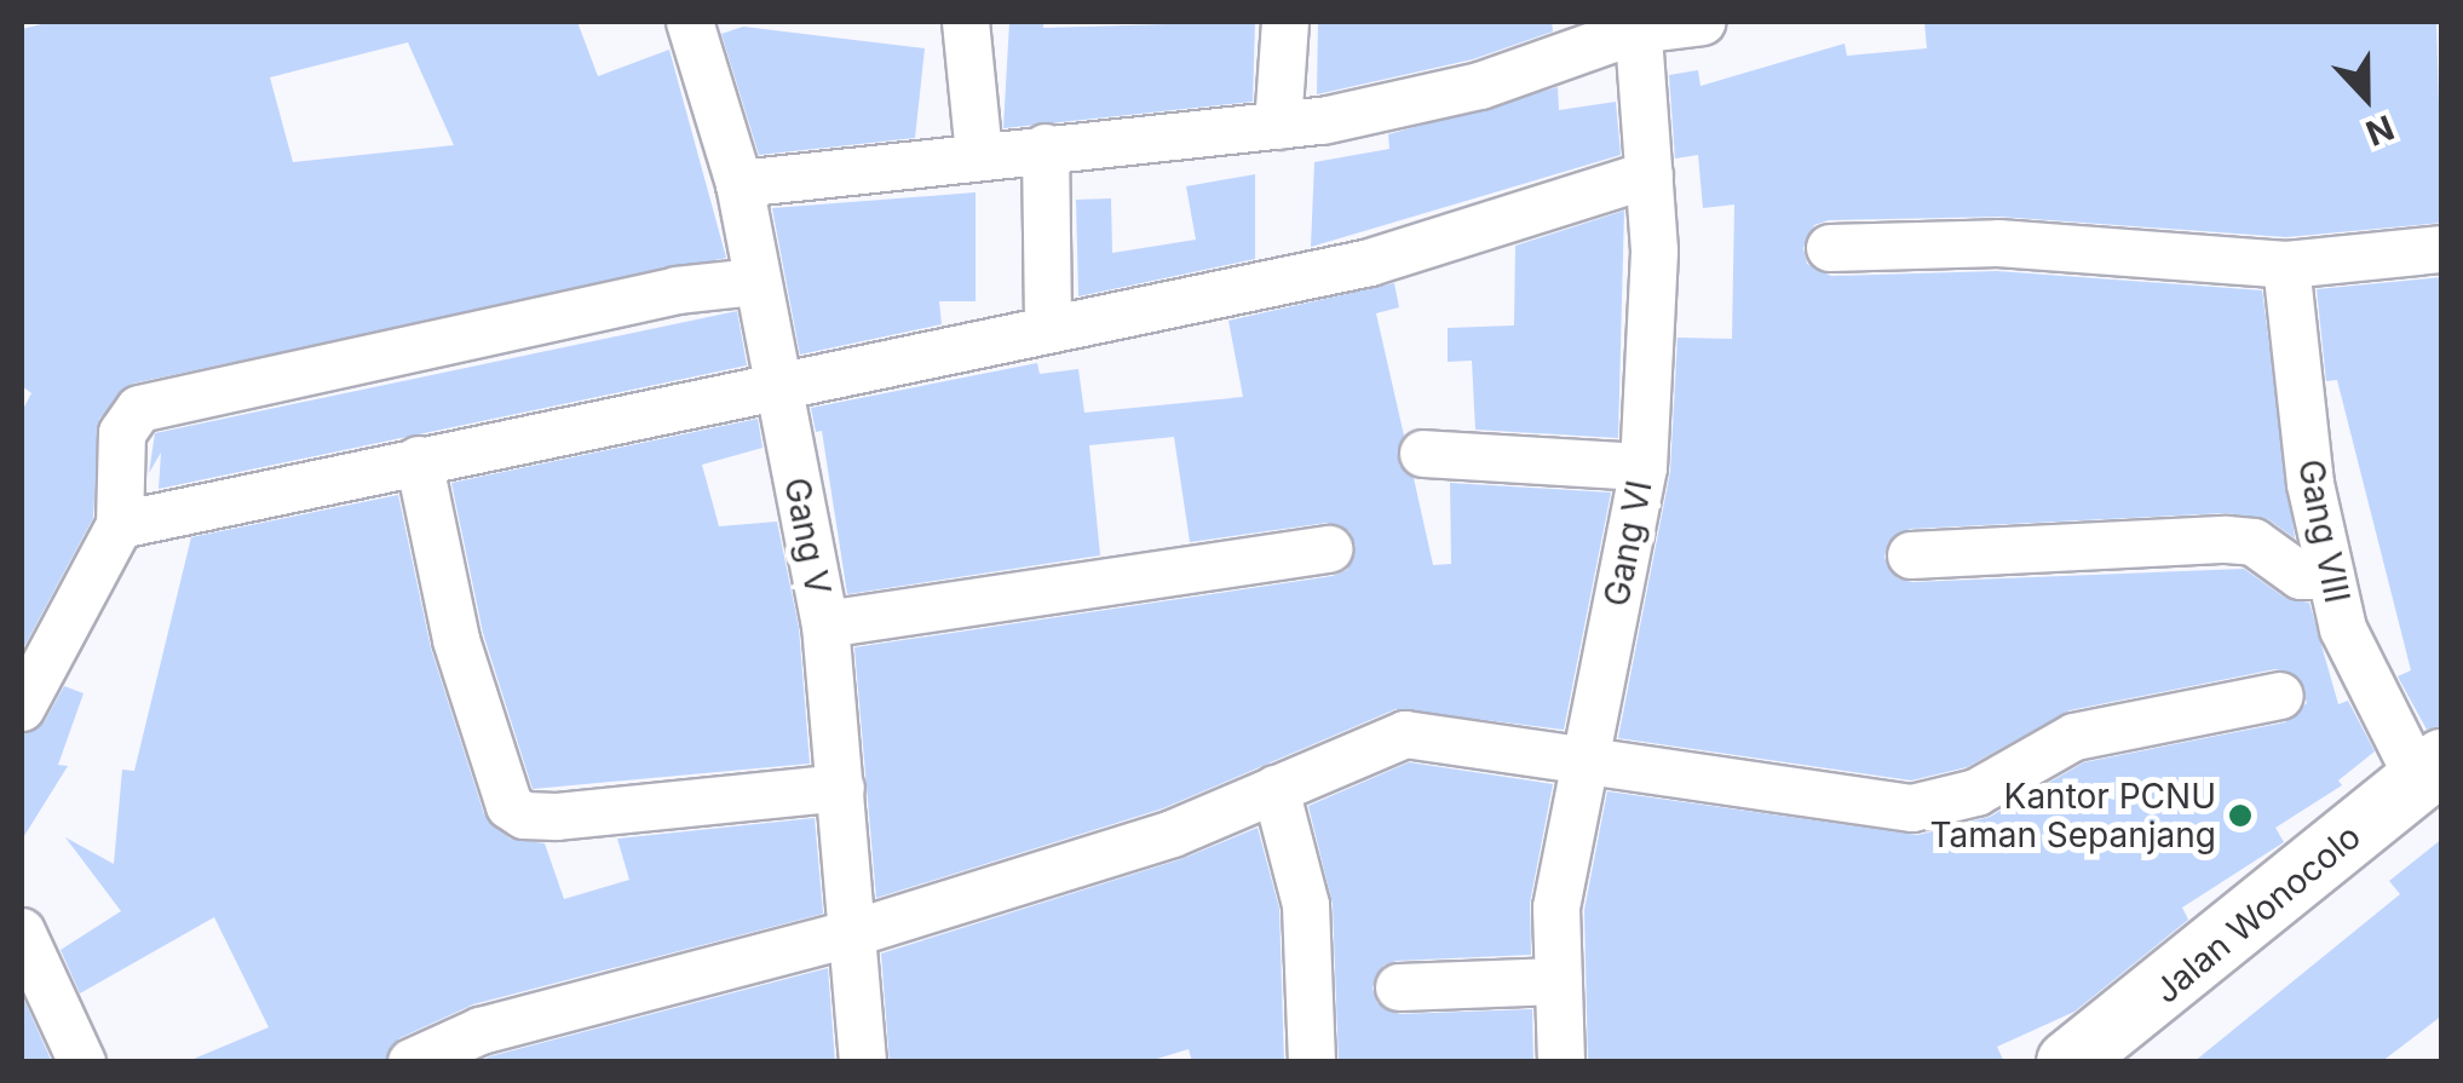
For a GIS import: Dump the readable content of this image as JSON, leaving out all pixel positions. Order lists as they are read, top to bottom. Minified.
{"streets":{"main road":["Jalan Wonocolo"],"street":["Gang VIII","Gang V","Gang VI"]},"crossings":[["Gang VIII","Jalan Wonocolo"]],"places":["Kantor PCNU Taman Sepanjang"],"north":"bottom"}
